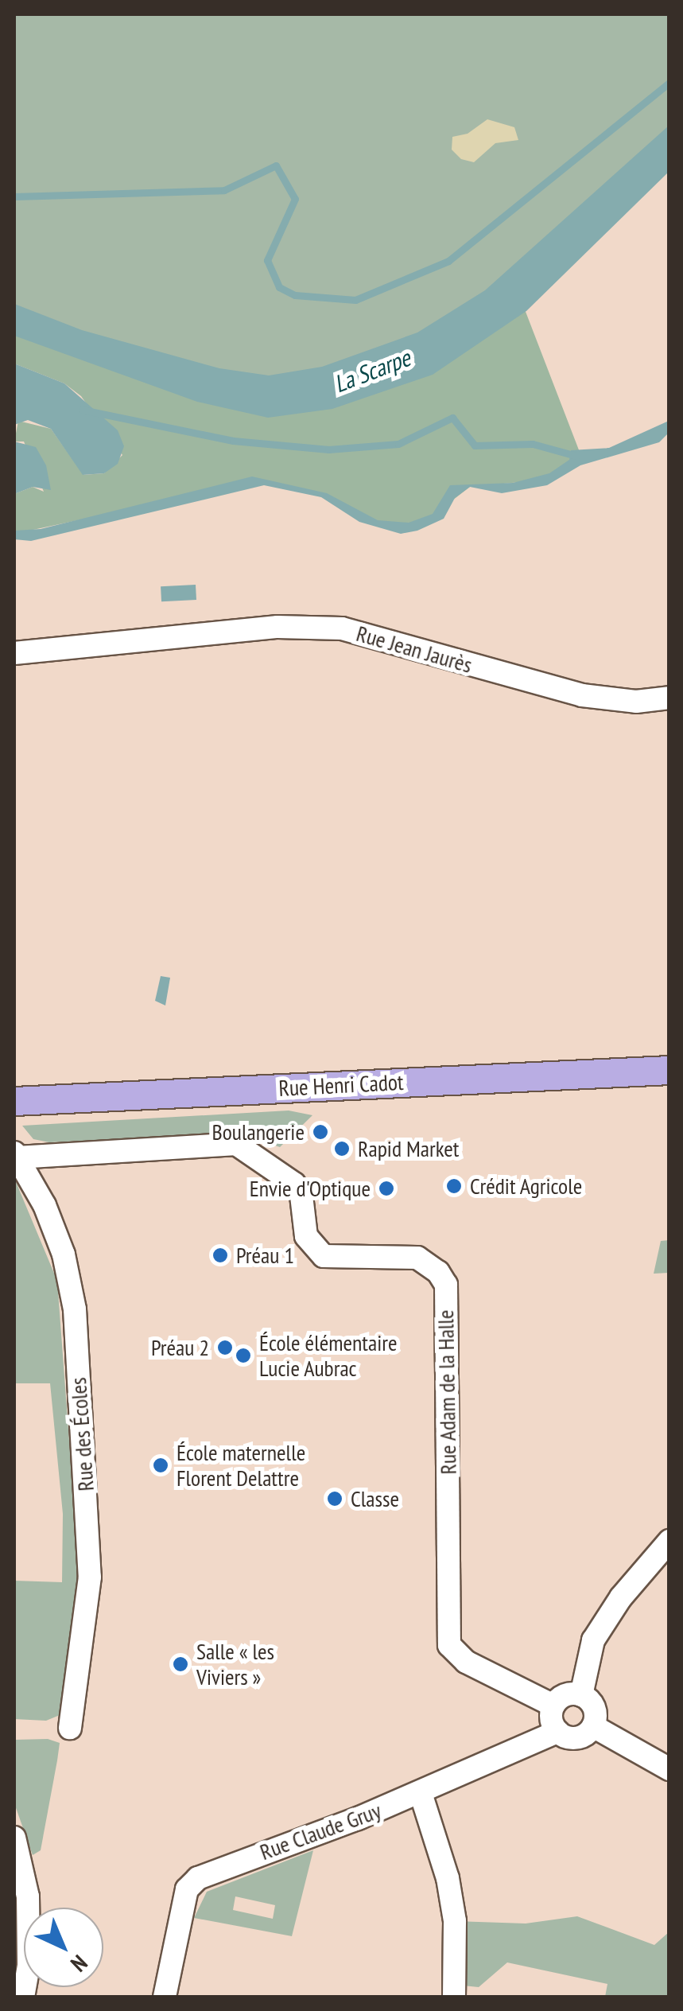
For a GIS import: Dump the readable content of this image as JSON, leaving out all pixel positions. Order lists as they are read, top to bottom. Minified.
{"streets":{"main road":["Rue Henri Cadot"],"street":["Rue Jean Jaurès","Rue Adam de la Halle","Rue des Écoles","Rue Claude Gruy"]},"crossings":[["Rue Adam de la Halle","Rue des Écoles"],["Rue Adam de la Halle","Rue Claude Gruy"]],"water":["La Scarpe"],"places":["Boulangerie","Rapid Market","Crédit Agricole","Envie d'Optique","Préau 1","Préau 2","École élémentaire Lucie Aubrac","École maternelle Florent Delattre","Classe","Salle « les Viviers »"],"north":"bottom right"}
